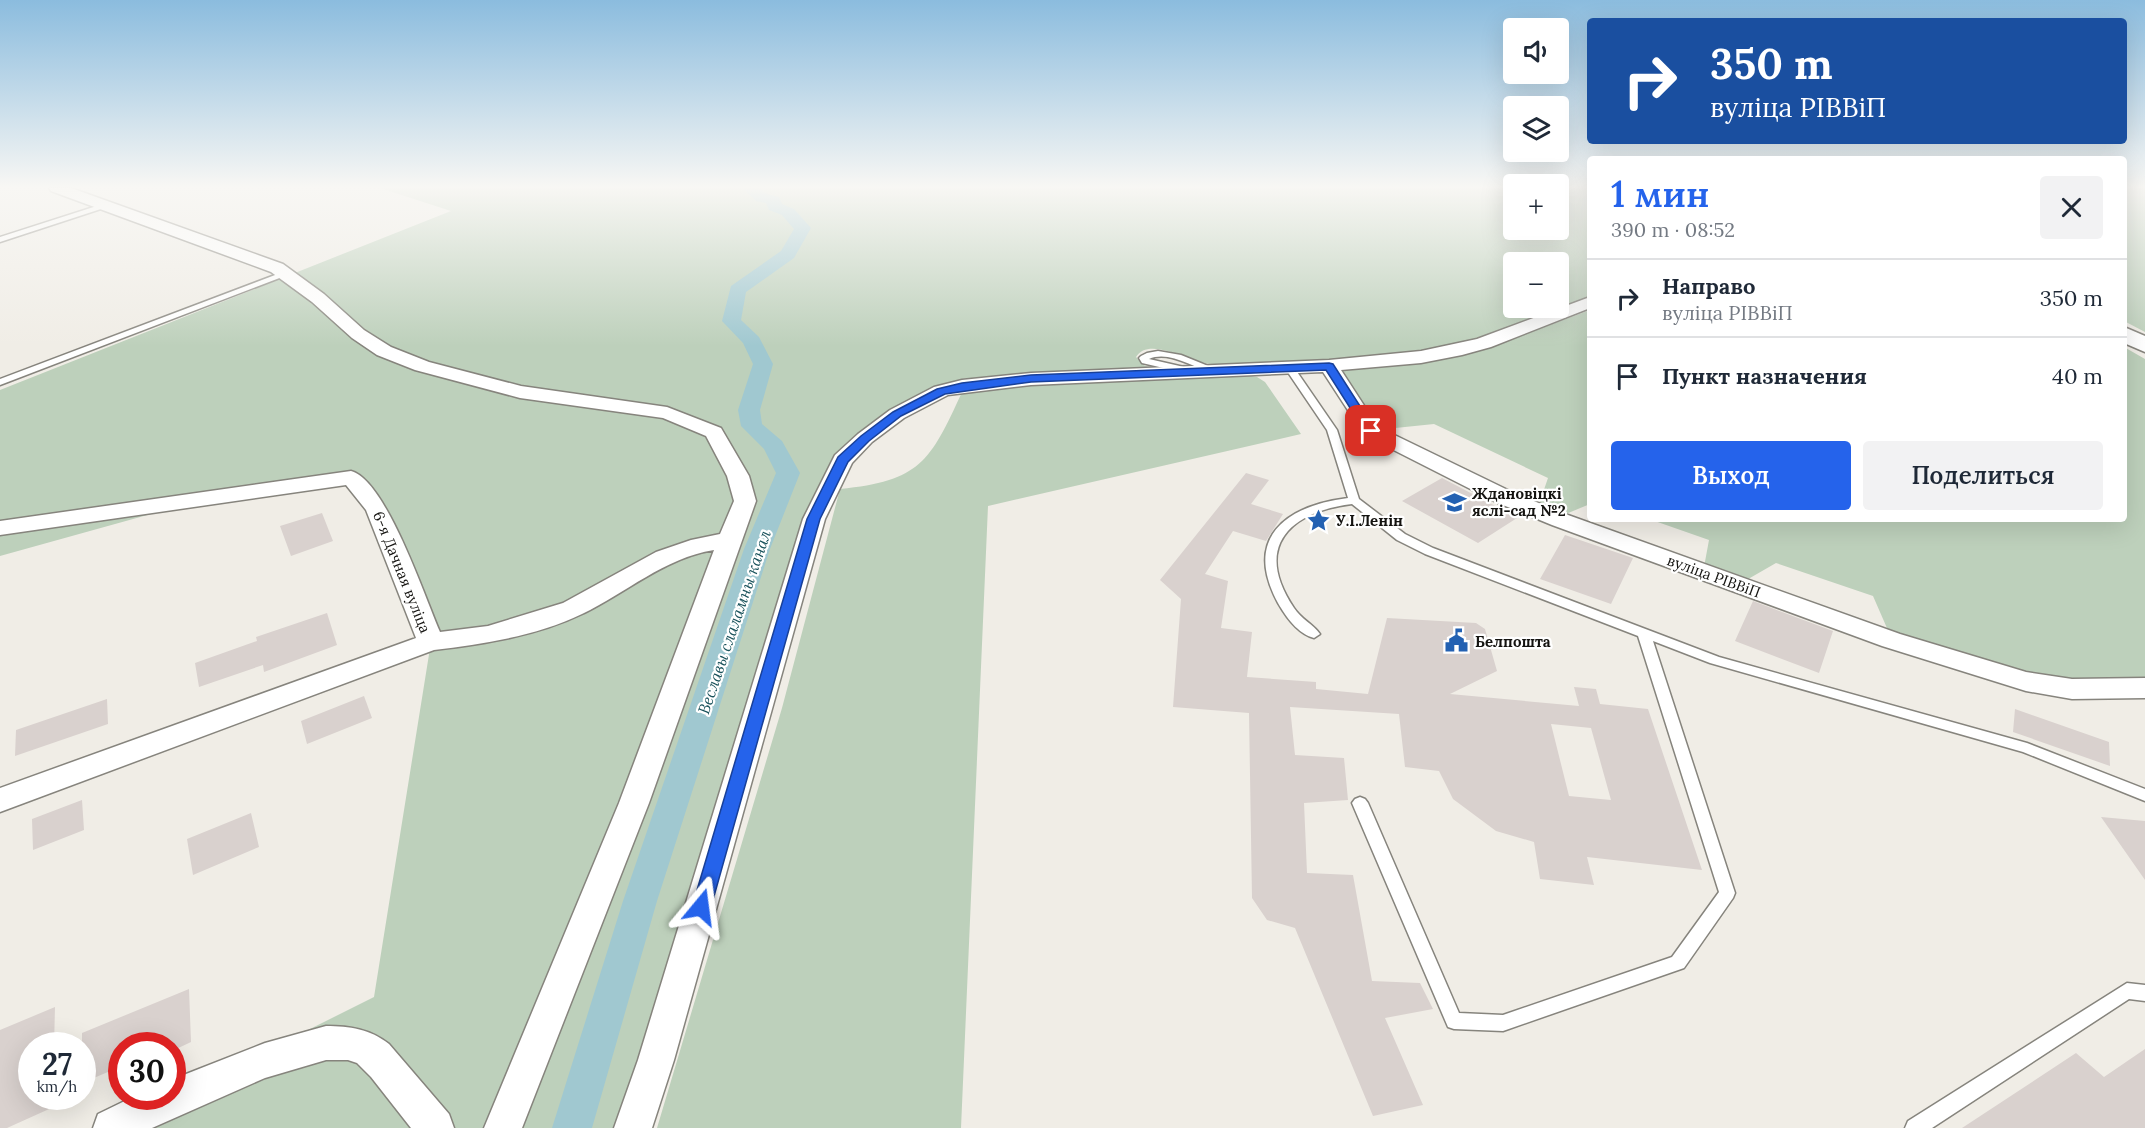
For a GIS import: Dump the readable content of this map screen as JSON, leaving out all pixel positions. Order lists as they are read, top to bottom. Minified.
{"streets":{"street":["6-я Дачная вуліца","вуліца РІВВіП"]},"water":["Веславы слаламны канал"],"places":{"school or university":["Ждановіцкі яслі-сад №2"],"place":["У.І.Ленін"],"public building":["Белпошта"]},"page":{"map_buttons":["+","−"],"turn":["350 m","вуліца РІВВіП"],"heading":["1 мин","390 m · 08:52"],"list":[{"name":"Направо","note":"вуліца РІВВіП","value":"350 m"},{"name":"Пункт назначения","value":"40 m"}],"buttons":["Выход","Поделиться"],"speed":"27 km/h","limit":"30"}}
